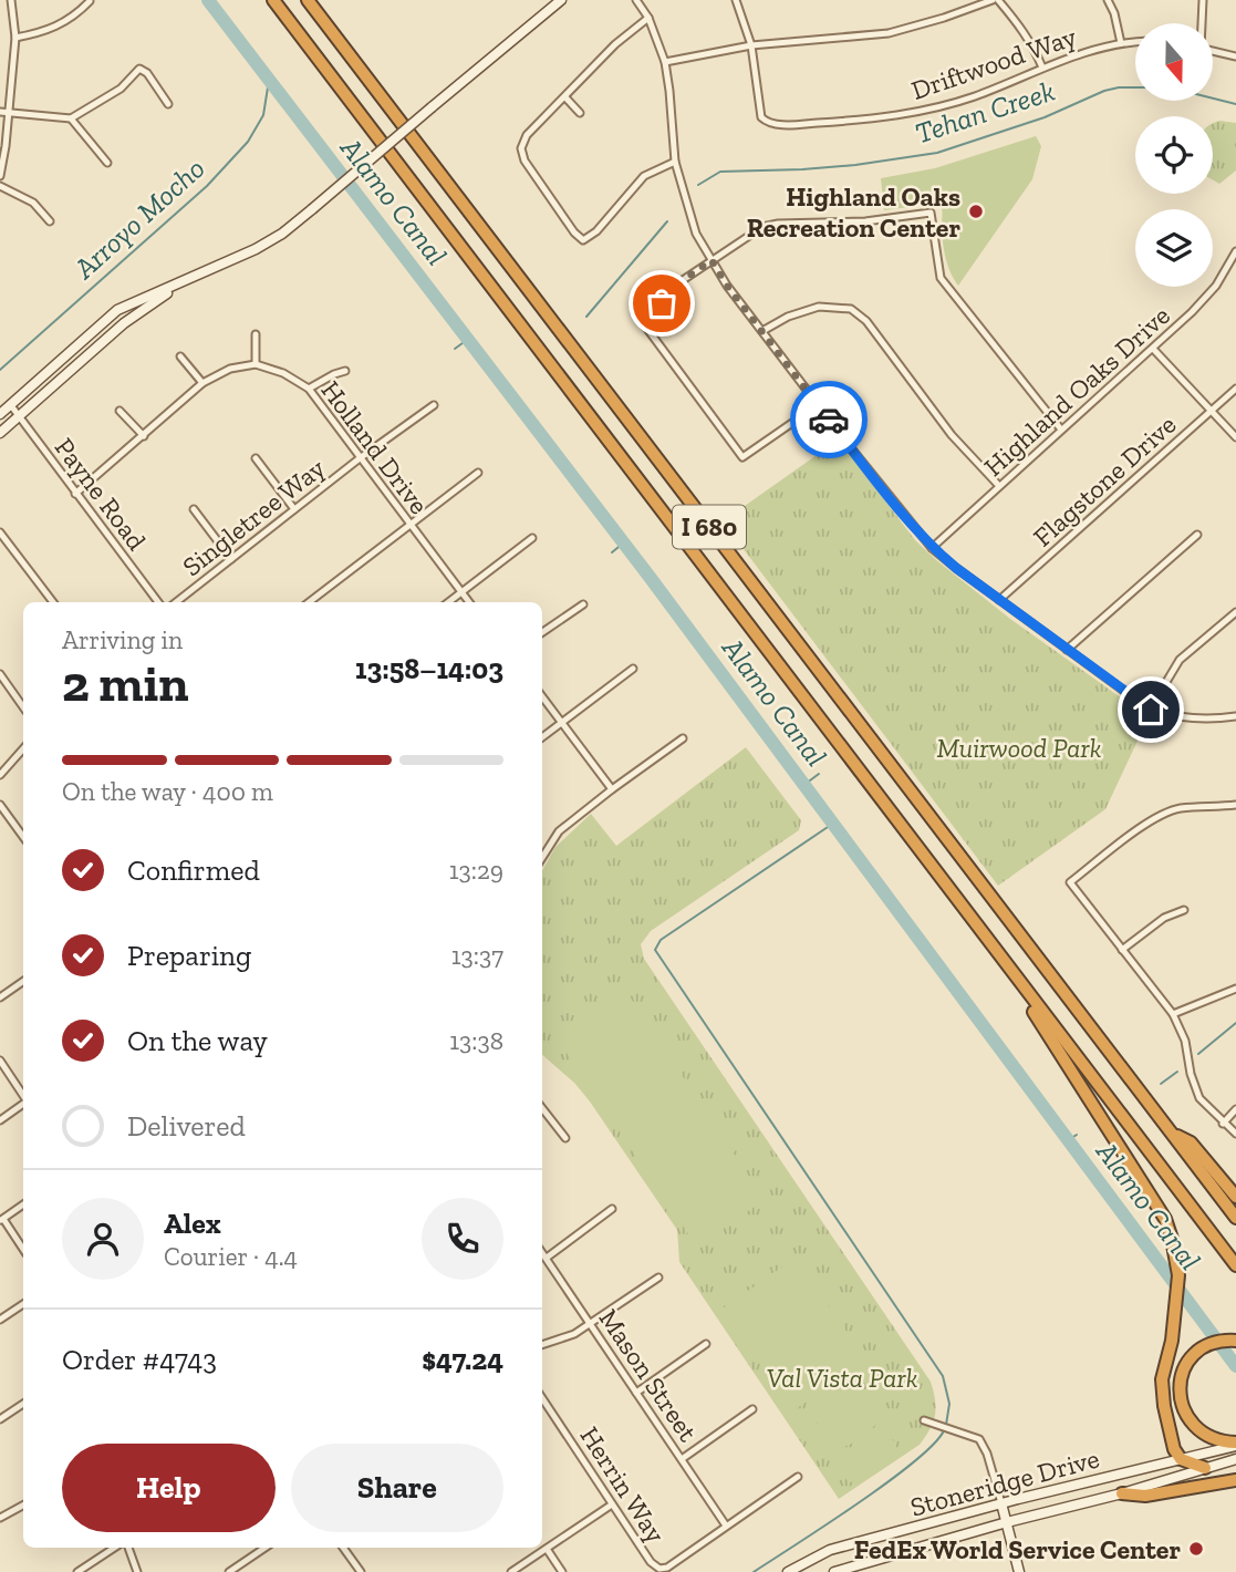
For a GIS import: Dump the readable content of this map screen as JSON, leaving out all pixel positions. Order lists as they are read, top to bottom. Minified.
{"streets":{"highway":["I 680"],"main road":["Stoneridge Drive"],"street":["Driftwood Way","Highland Oaks Drive","Holland Drive","Flagstone Drive","Payne Road","Singletree Way","Mason Street","Herrin Way"]},"crossings":[["Holland Drive","Singletree Way"],["Mason Street","Herrin Way"]],"water":["Tehan Creek","Alamo Canal","Arroyo Mocho"],"parks":["Muirwood Park","Val Vista Park"],"places":["Highland Oaks Recreation Center","FedEx World Service Center"],"north":"bottom","page":{"heading":["2 min","Arriving in","13:58–14:03"],"panel":["Alex","Courier · 4.4","Order #4743","$47.24"],"bar":"On the way · 400 m","list":[["Confirmed","13:29"],["Preparing","13:37"],["On the way","13:38"],"Delivered"],"buttons":["Help","Share"]}}
